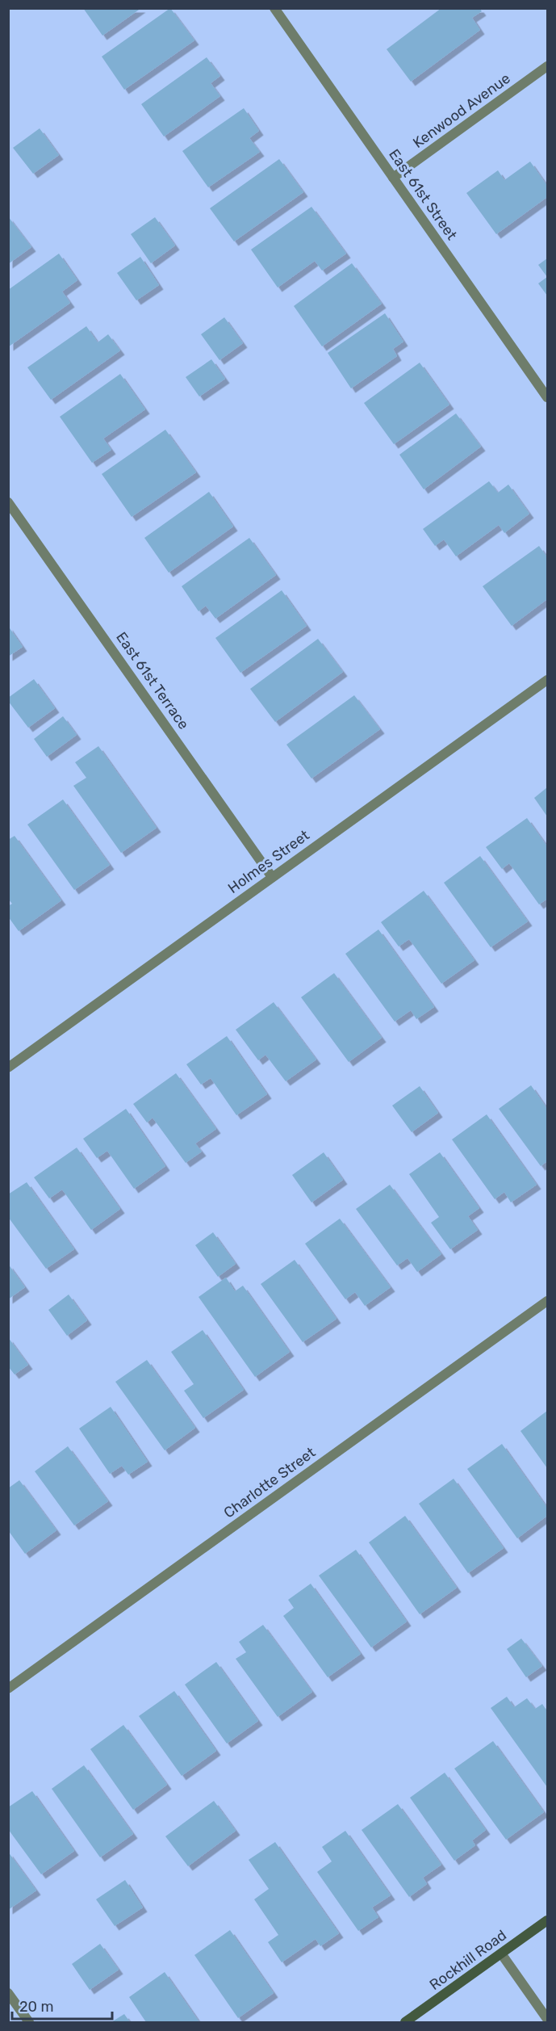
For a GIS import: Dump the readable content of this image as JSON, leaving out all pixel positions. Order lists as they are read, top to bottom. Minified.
{"streets":{"main road":["Rockhill Road"],"street":["Kenwood Avenue","East 61st Street","East 61st Terrace","Holmes Street","Charlotte Street"]},"crossings":[["Kenwood Avenue","East 61st Street"],["East 61st Terrace","Holmes Street"]],"scale_bar":"20 m"}
